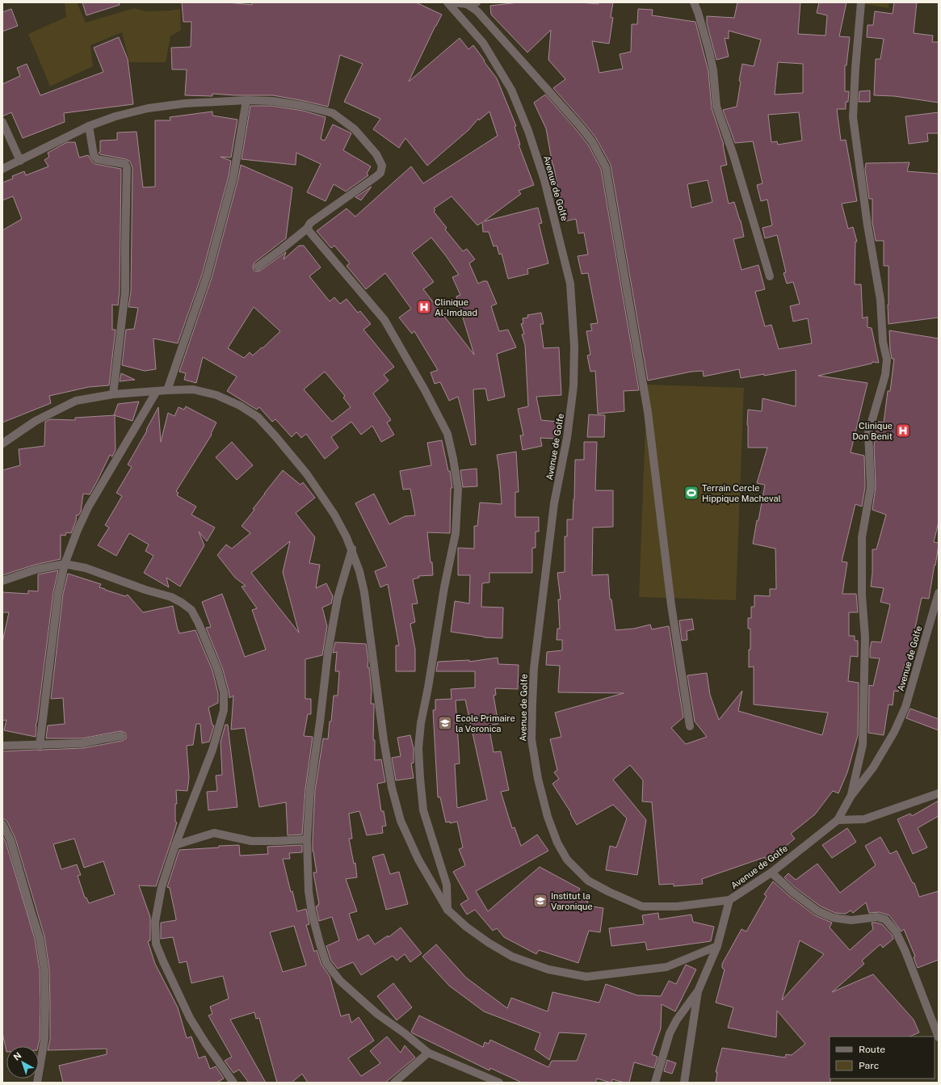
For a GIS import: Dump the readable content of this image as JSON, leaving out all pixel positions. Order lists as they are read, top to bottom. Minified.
{"streets":{"street":["Avenue de Golfe"]},"places":{"hospital":["Clinique Al-Imdaad","Clinique Don Benit"],"sports":["Terrain Cercle Hippique Macheval"],"school or university":["Ecole Primaire la Veronica","Institut la Varonique"]},"legend":["Route","Parc"],"north":"top left"}
